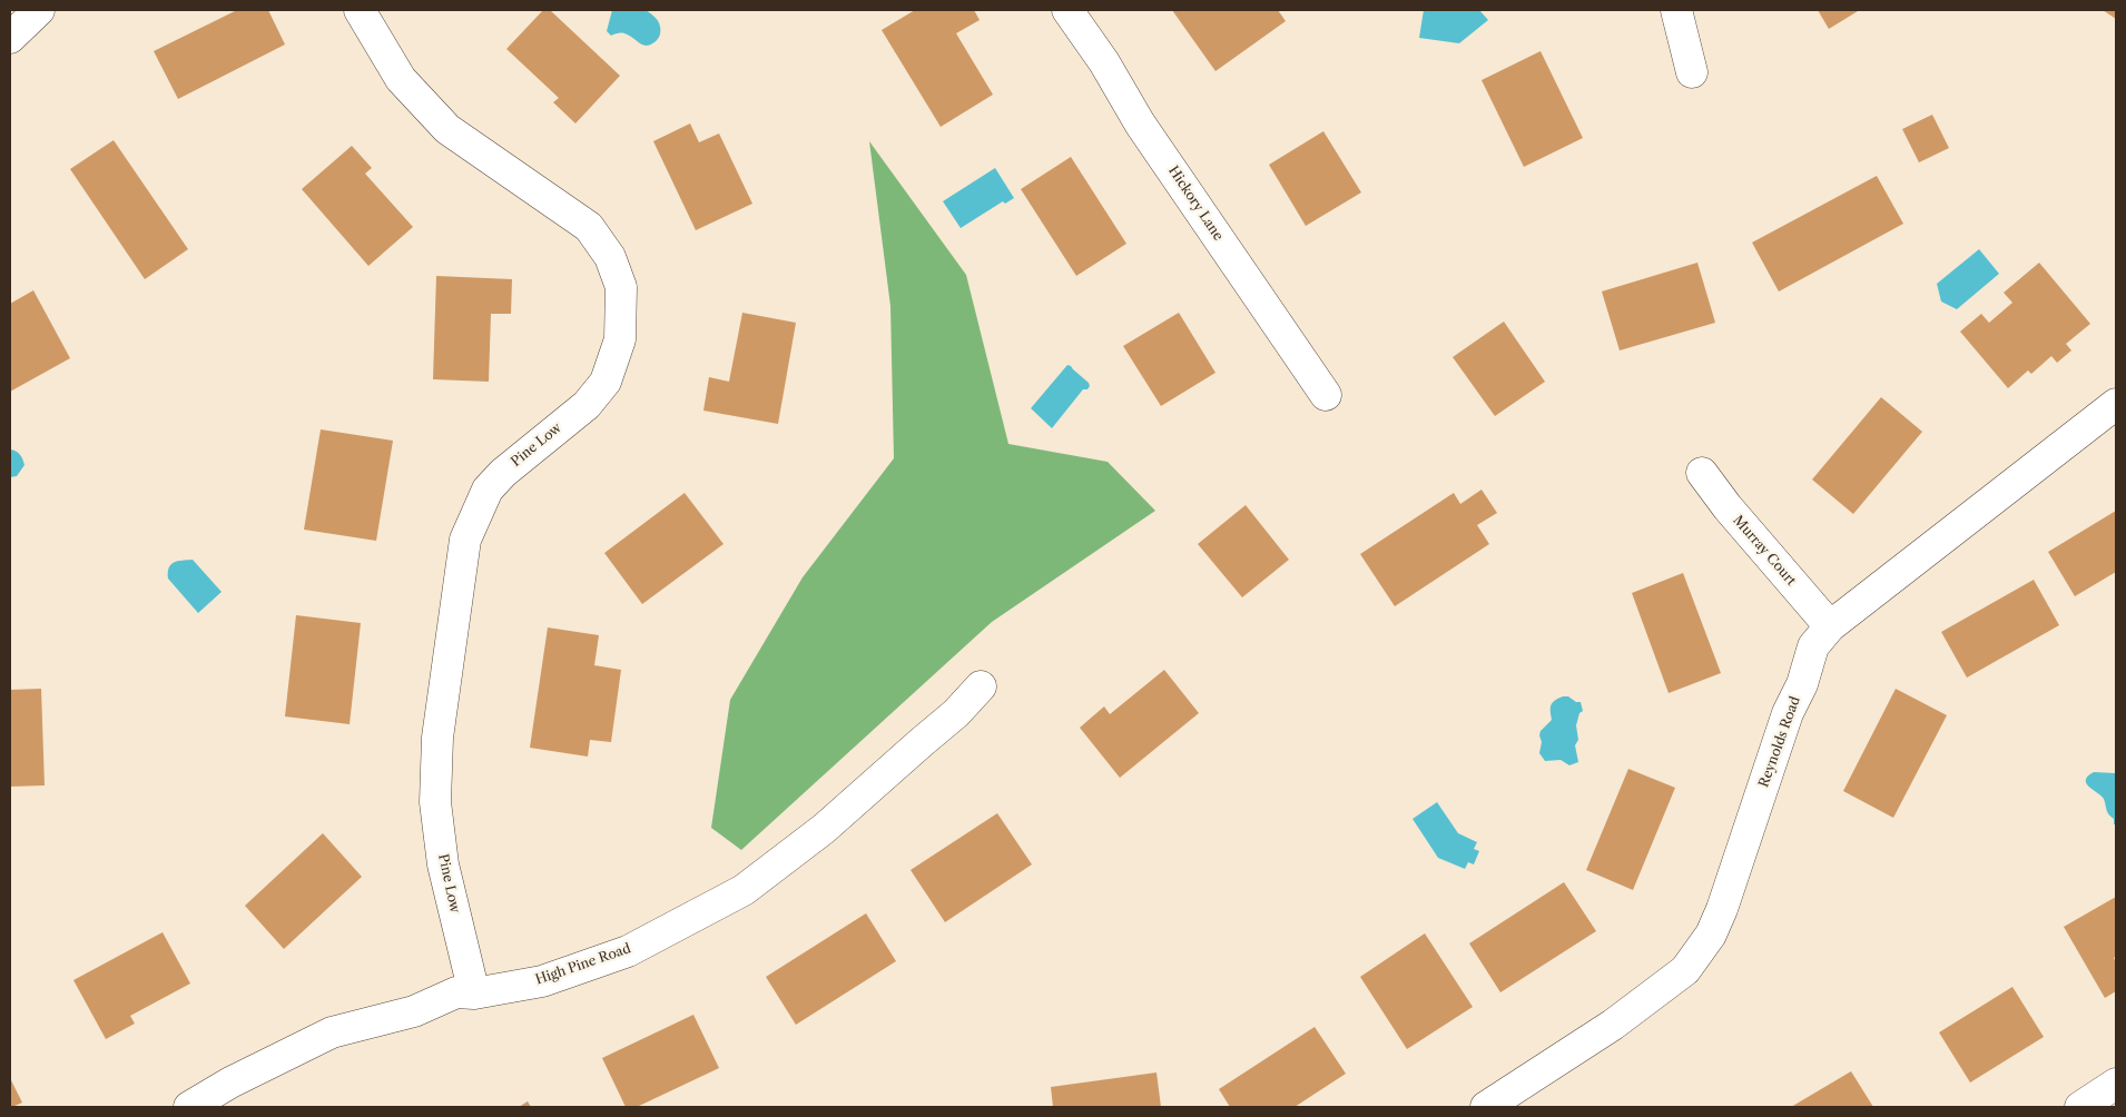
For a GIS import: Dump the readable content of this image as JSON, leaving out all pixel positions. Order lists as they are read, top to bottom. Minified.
{"streets":{"street":["Hickory Lane","Pine Low","Murray Court","Reynolds Road","High Pine Road"]},"crossings":[["Pine Low","High Pine Road"],["Murray Court","Reynolds Road"]]}
